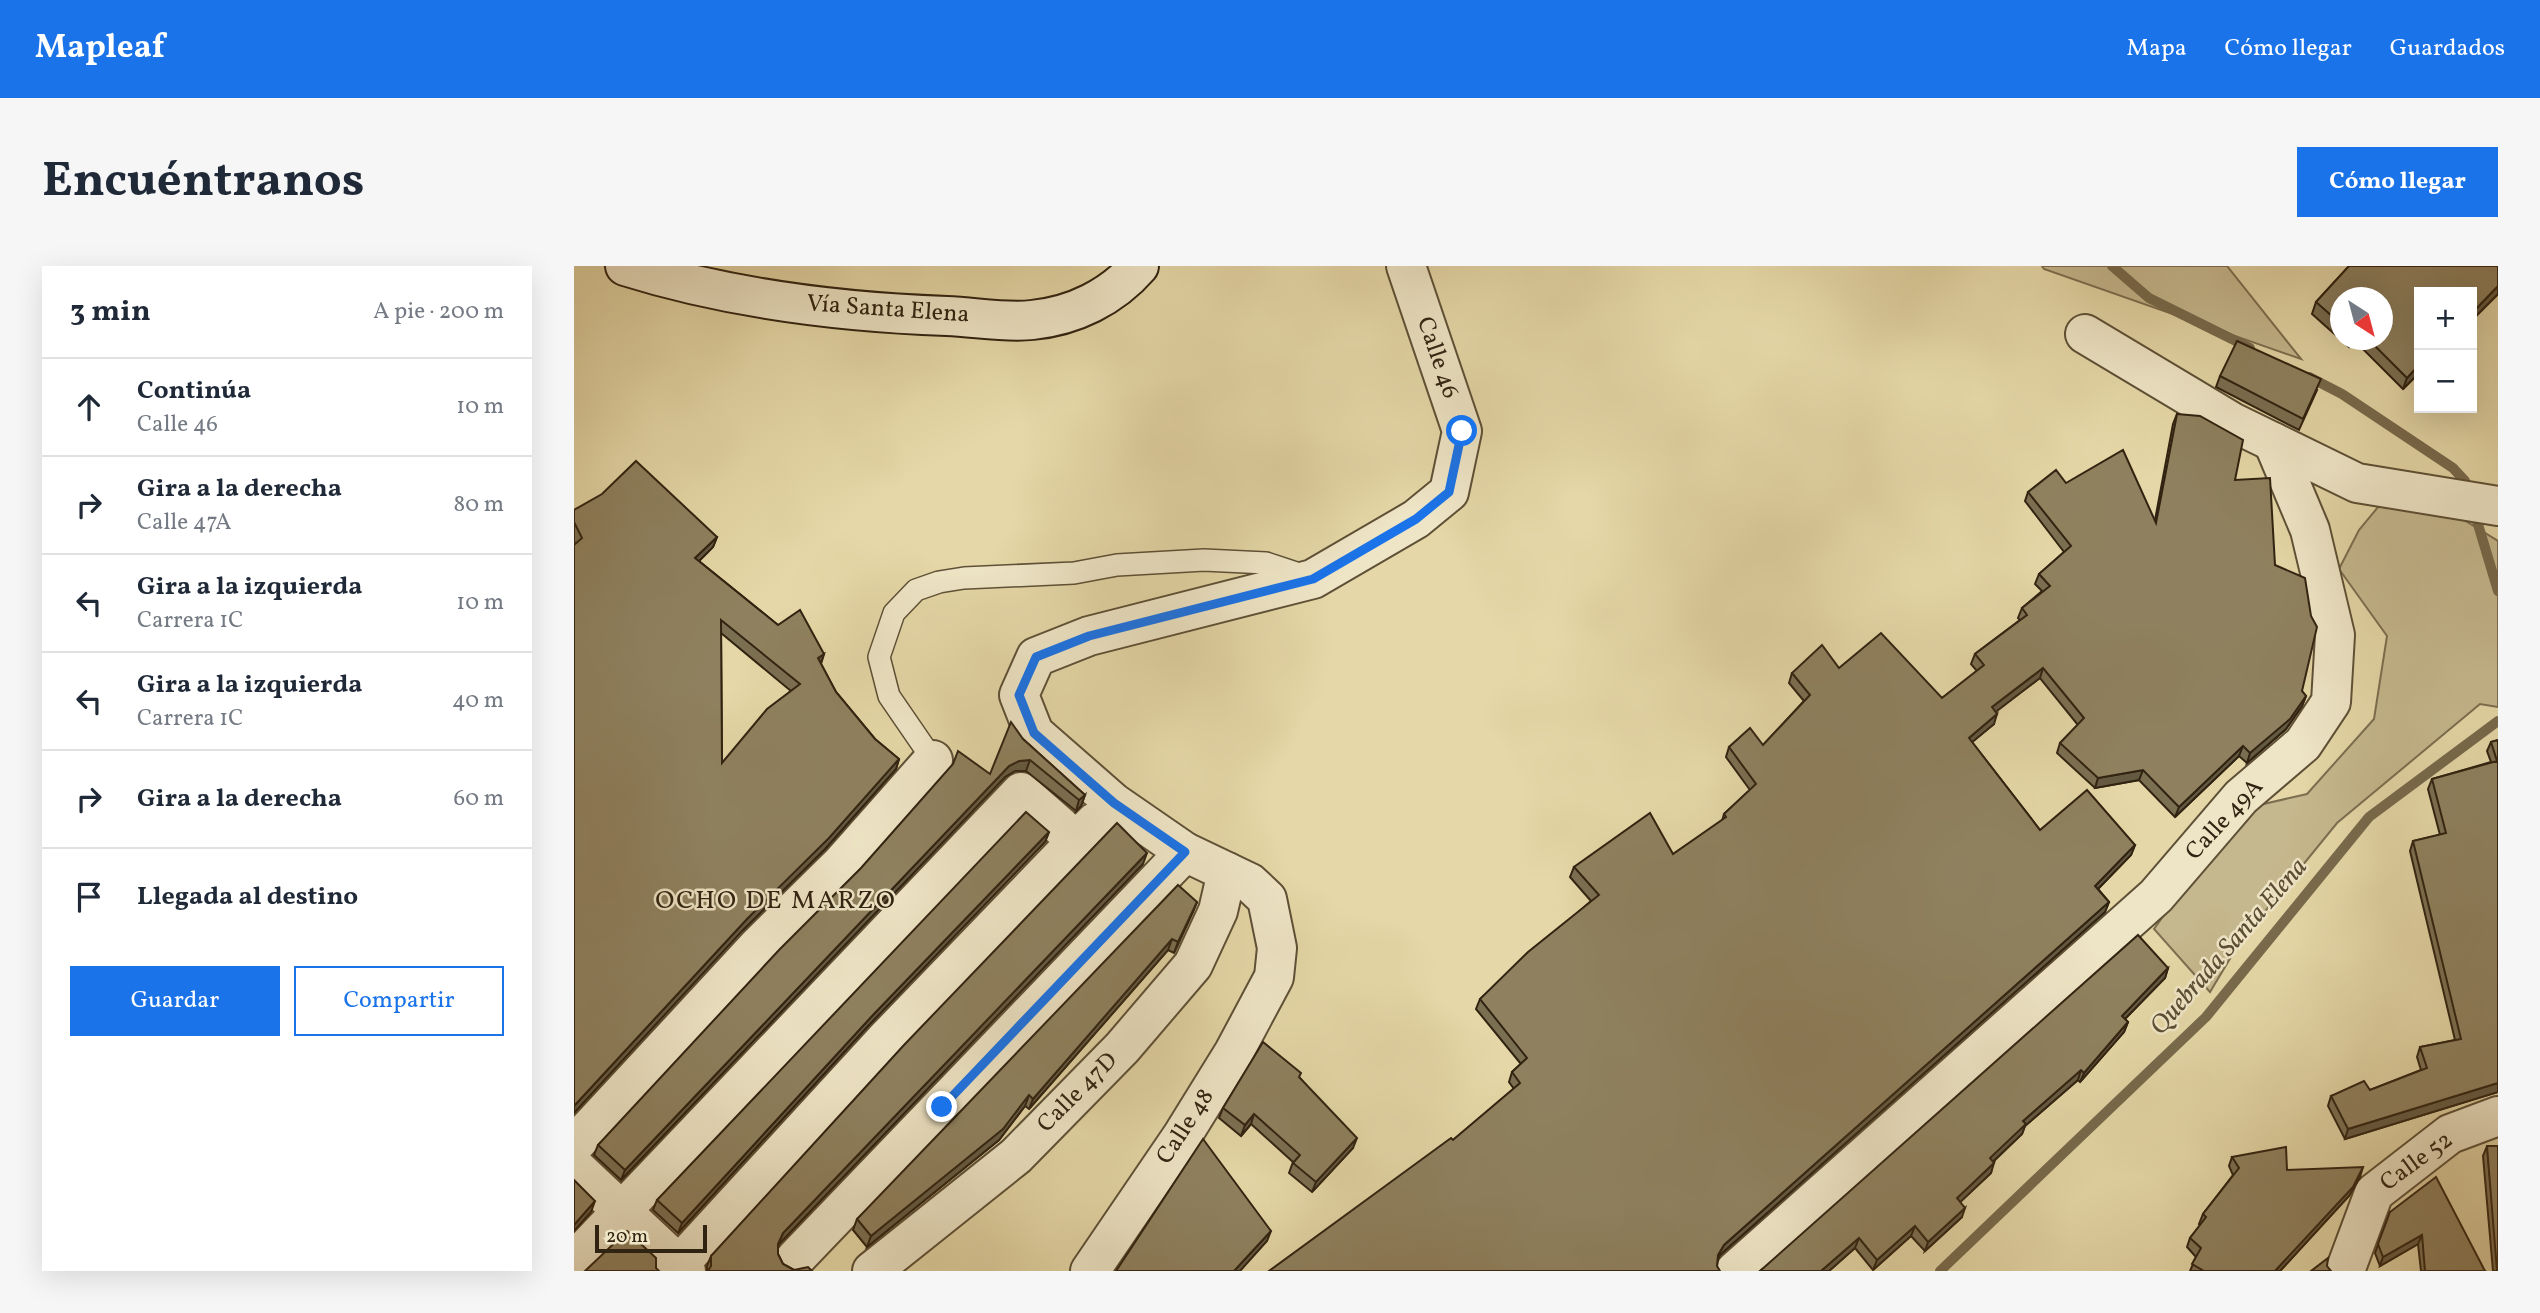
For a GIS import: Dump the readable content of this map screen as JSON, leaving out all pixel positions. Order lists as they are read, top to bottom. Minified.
{"streets":{"street":["Vía Santa Elena","Calle 46","Calle 49A","Calle 47D","Calle 48","Calle 52"]},"crossings":[["Calle 47D","Calle 48"]],"districts":["OCHO DE MARZO"],"water":["Quebrada Santa Elena"],"scale_bar":"20 m","north":"bottom right","page":{"header":"Mapleaf","nav":["Mapa","Cómo llegar","Guardados"],"buttons":["Cómo llegar",["Guardar","Compartir"]],"title":"Encuéntranos","heading":["3 min","A pie · 200 m"],"map_buttons":["+","−"],"list":[["Continúa","Calle 46","10 m"],["Gira a la derecha","Calle 47A","80 m"],["Gira a la izquierda","Carrera 1C","10 m"],["Gira a la izquierda","Carrera 1C","40 m"],["Gira a la derecha","60 m"],"Llegada al destino"],"scale":"20 m"}}
